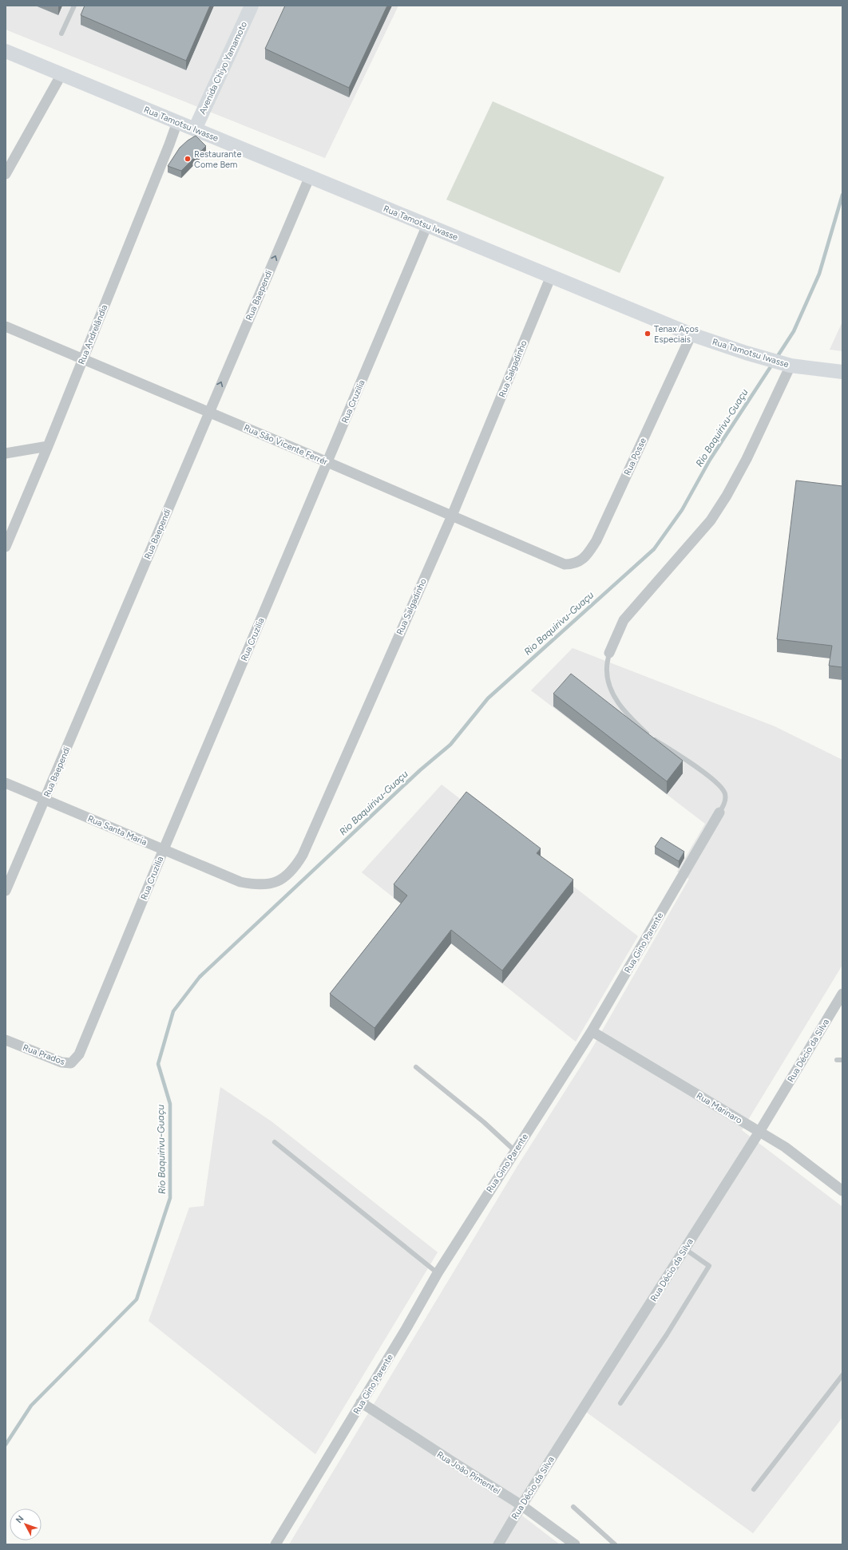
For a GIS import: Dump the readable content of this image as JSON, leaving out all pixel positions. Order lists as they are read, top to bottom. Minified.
{"streets":{"street":["Avenida Chiyo Yamamoto","Rua Tamotsu Iwasse","Rua Baependi","Rua Andrelândia","Rua Salgadinho","Rua Cruzilia","Rua São Vicente Ferrér","Rua Posse","Rua Santa Maria","Rua Gino Parente","Rua Décio da Silva","Rua Prados","Rua Marinaro","Rua João Pimentel"]},"crossings":[["Avenida Chiyo Yamamoto","Rua Tamotsu Iwasse"],["Rua Tamotsu Iwasse","Rua Baependi"],["Rua Tamotsu Iwasse","Rua Andrelândia"],["Rua Tamotsu Iwasse","Rua Salgadinho"],["Rua Tamotsu Iwasse","Rua Cruzilia"],["Rua Tamotsu Iwasse","Rua Posse"],["Rua Baependi","Rua São Vicente Ferrér"],["Rua Baependi","Rua Santa Maria"],["Rua Andrelândia","Rua São Vicente Ferrér"],["Rua Salgadinho","Rua São Vicente Ferrér"],["Rua Salgadinho","Rua Santa Maria"],["Rua Cruzilia","Rua São Vicente Ferrér"],["Rua Cruzilia","Rua Santa Maria"],["Rua Cruzilia","Rua Prados"],["Rua São Vicente Ferrér","Rua Posse"],["Rua Gino Parente","Rua Marinaro"],["Rua Gino Parente","Rua João Pimentel"],["Rua Décio da Silva","Rua Marinaro"],["Rua Décio da Silva","Rua João Pimentel"]],"water":["Rio Baquirivu-Guaçu"],"places":["Restaurante Come Bem","Tenax Aços Especiais"],"north":"top left"}
